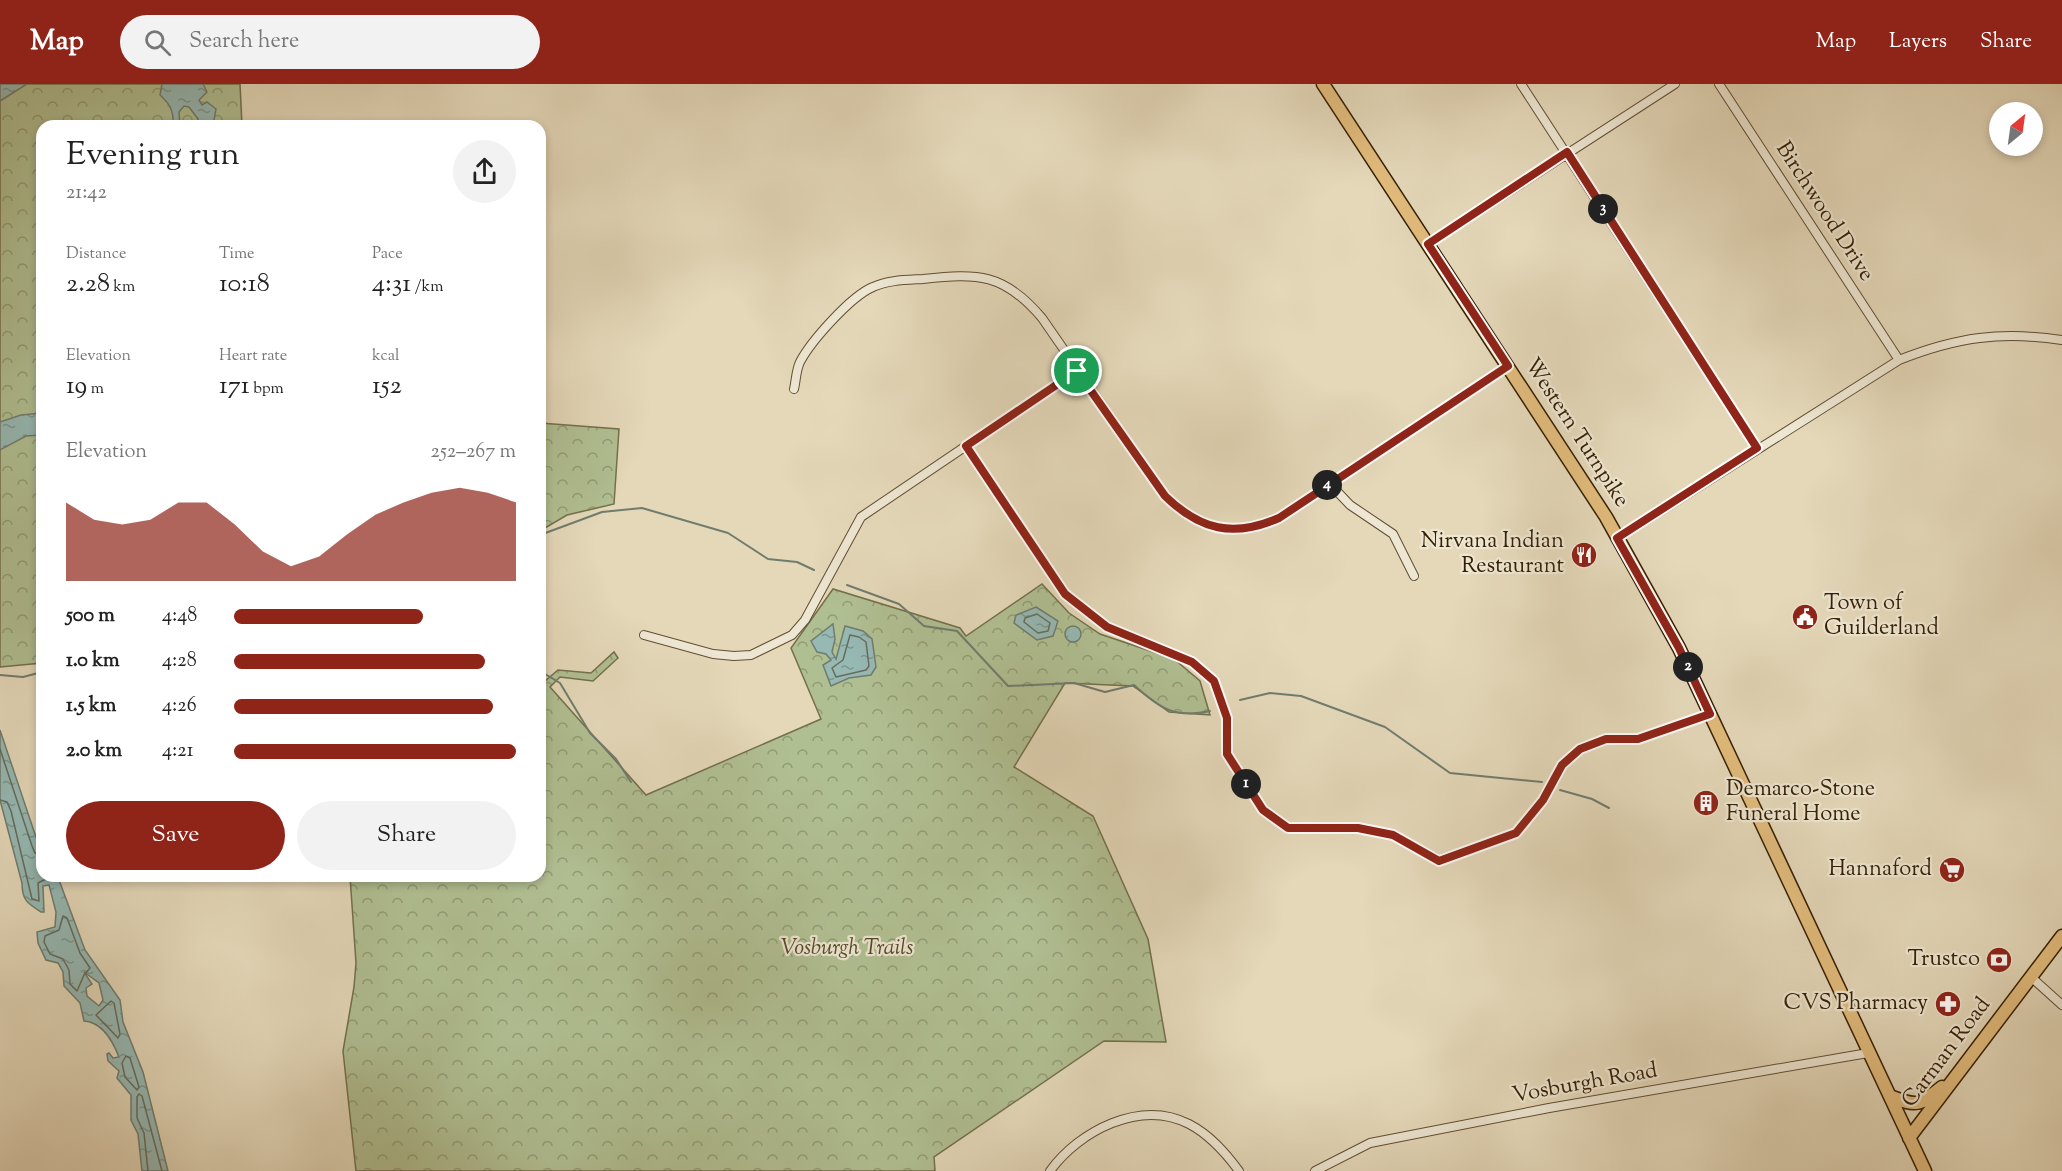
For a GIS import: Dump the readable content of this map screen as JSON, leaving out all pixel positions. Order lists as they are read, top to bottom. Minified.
{"streets":{"main road":["Western Turnpike","Carman Road"],"street":["Birchwood Drive","Vosburgh Road"]},"crossings":[["Western Turnpike","Carman Road"],["Western Turnpike","Vosburgh Road"]],"parks":["Vosburgh Trails"],"places":{"restaurant":["Nirvana Indian Restaurant"],"public building":["Town of Guilderland"],"building":["Demarco-Stone Funeral Home"],"supermarket":["Hannaford"],"bank":["Trustco"],"pharmacy":["CVS Pharmacy"]},"north":"top right","page":{"header":"Map","search":"Search here","nav":["Map","Layers","Share"],"heading":["Evening run","21:42"],"pins":["3","4","2","1"],"stats":[["Distance","2.28 km"],["Time","10:18"],["Pace","4:31 /km"],["Elevation","19 m"],["Heart rate","171 bpm"],["kcal","152"]],"chart":["Elevation","252–267 m"],"list":[{"name":"500 m","note":"4:48"},{"name":"1.0 km","note":"4:28"},{"name":"1.5 km","note":"4:26"},{"name":"2.0 km","note":"4:21"}],"buttons":["Save","Share"]}}
